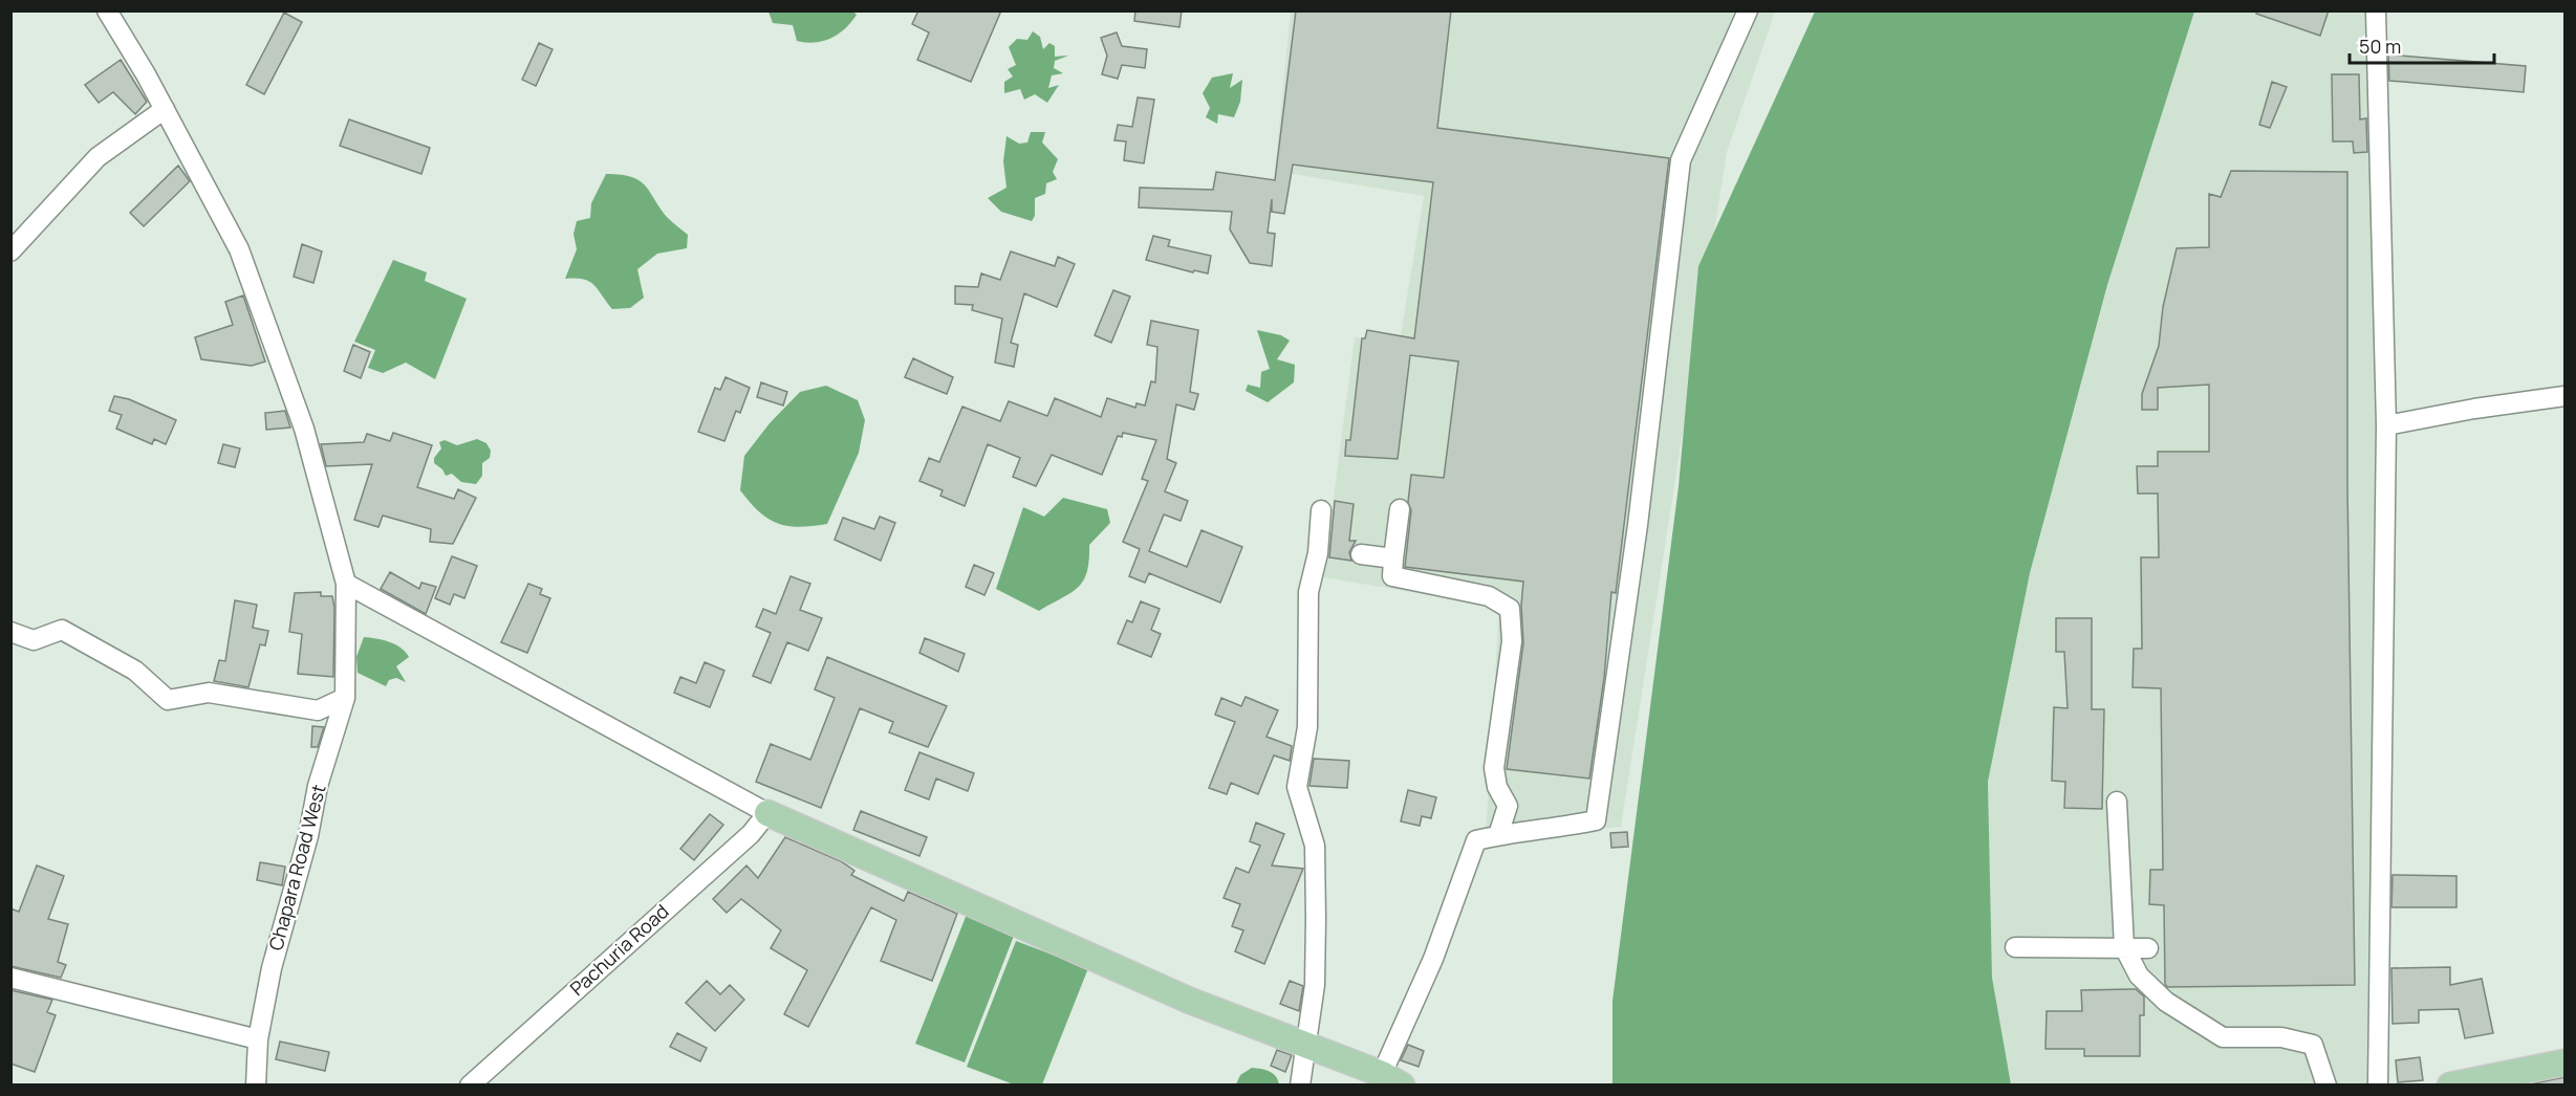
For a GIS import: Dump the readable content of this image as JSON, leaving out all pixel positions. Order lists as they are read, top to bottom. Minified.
{"streets":{"street":["Chapara Road West","Pachuria Road"]},"scale_bar":"50 m"}
